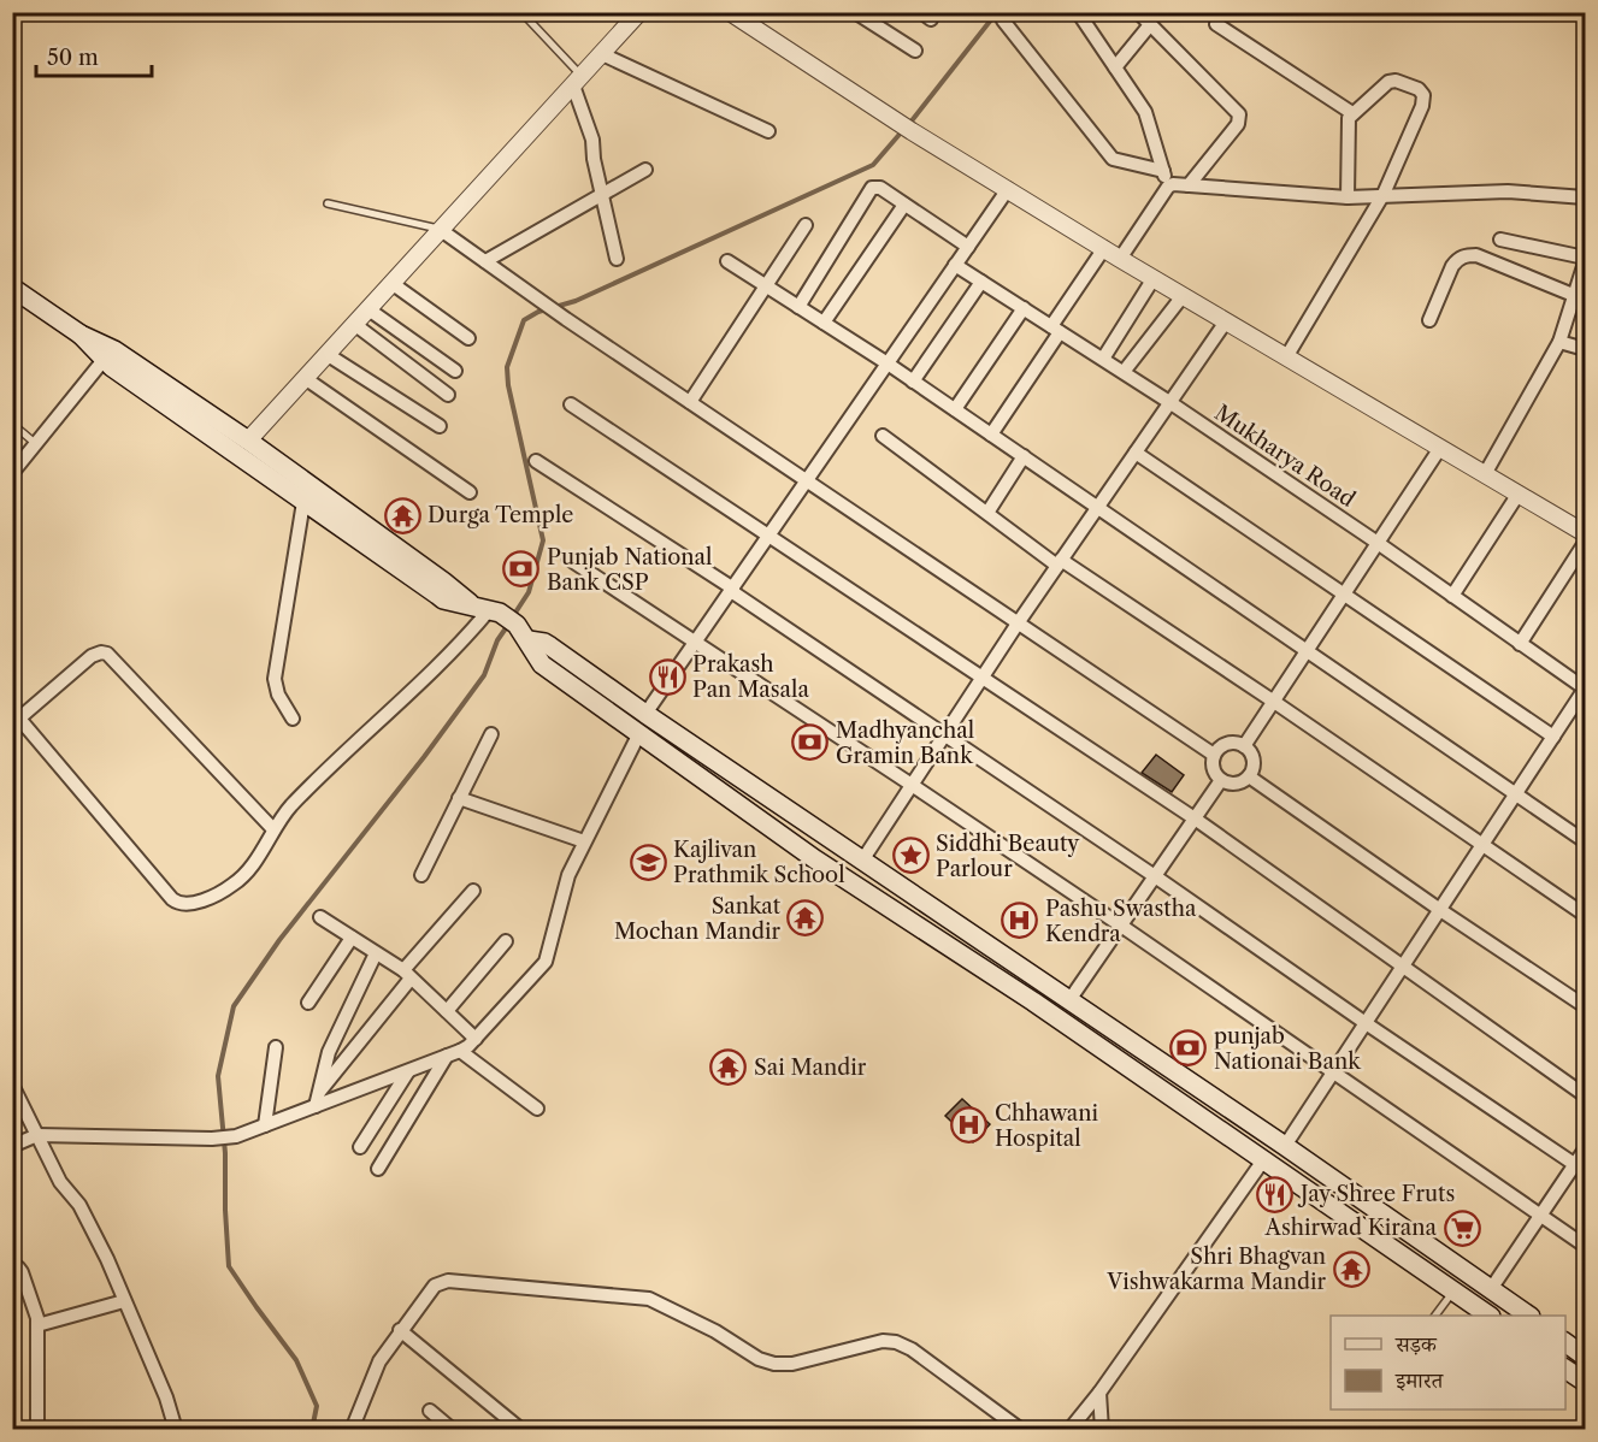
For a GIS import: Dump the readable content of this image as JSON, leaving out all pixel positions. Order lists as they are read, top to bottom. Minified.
{"streets":{"street":["Mukharya Road"]},"places":{"temple":["Durga Temple","Sankat Mochan Mandir","Sai Mandir","Shri Bhagvan Vishwakarma Mandir"],"bank":["Punjab National Bank CSP","Madhyanchal Gramin Bank","punjab Nationai Bank"],"restaurant":["Prakash Pan Masala","Jay Shree Fruts"],"place":["Siddhi Beauty Parlour"],"school or university":["Kajlivan Prathmik School"],"hospital":["Pashu Swastha Kendra","Chhawani Hospital"],"supermarket":["Ashirwad Kirana"]},"legend":["सड़क","इमारत"],"scale_bar":"50 m"}
